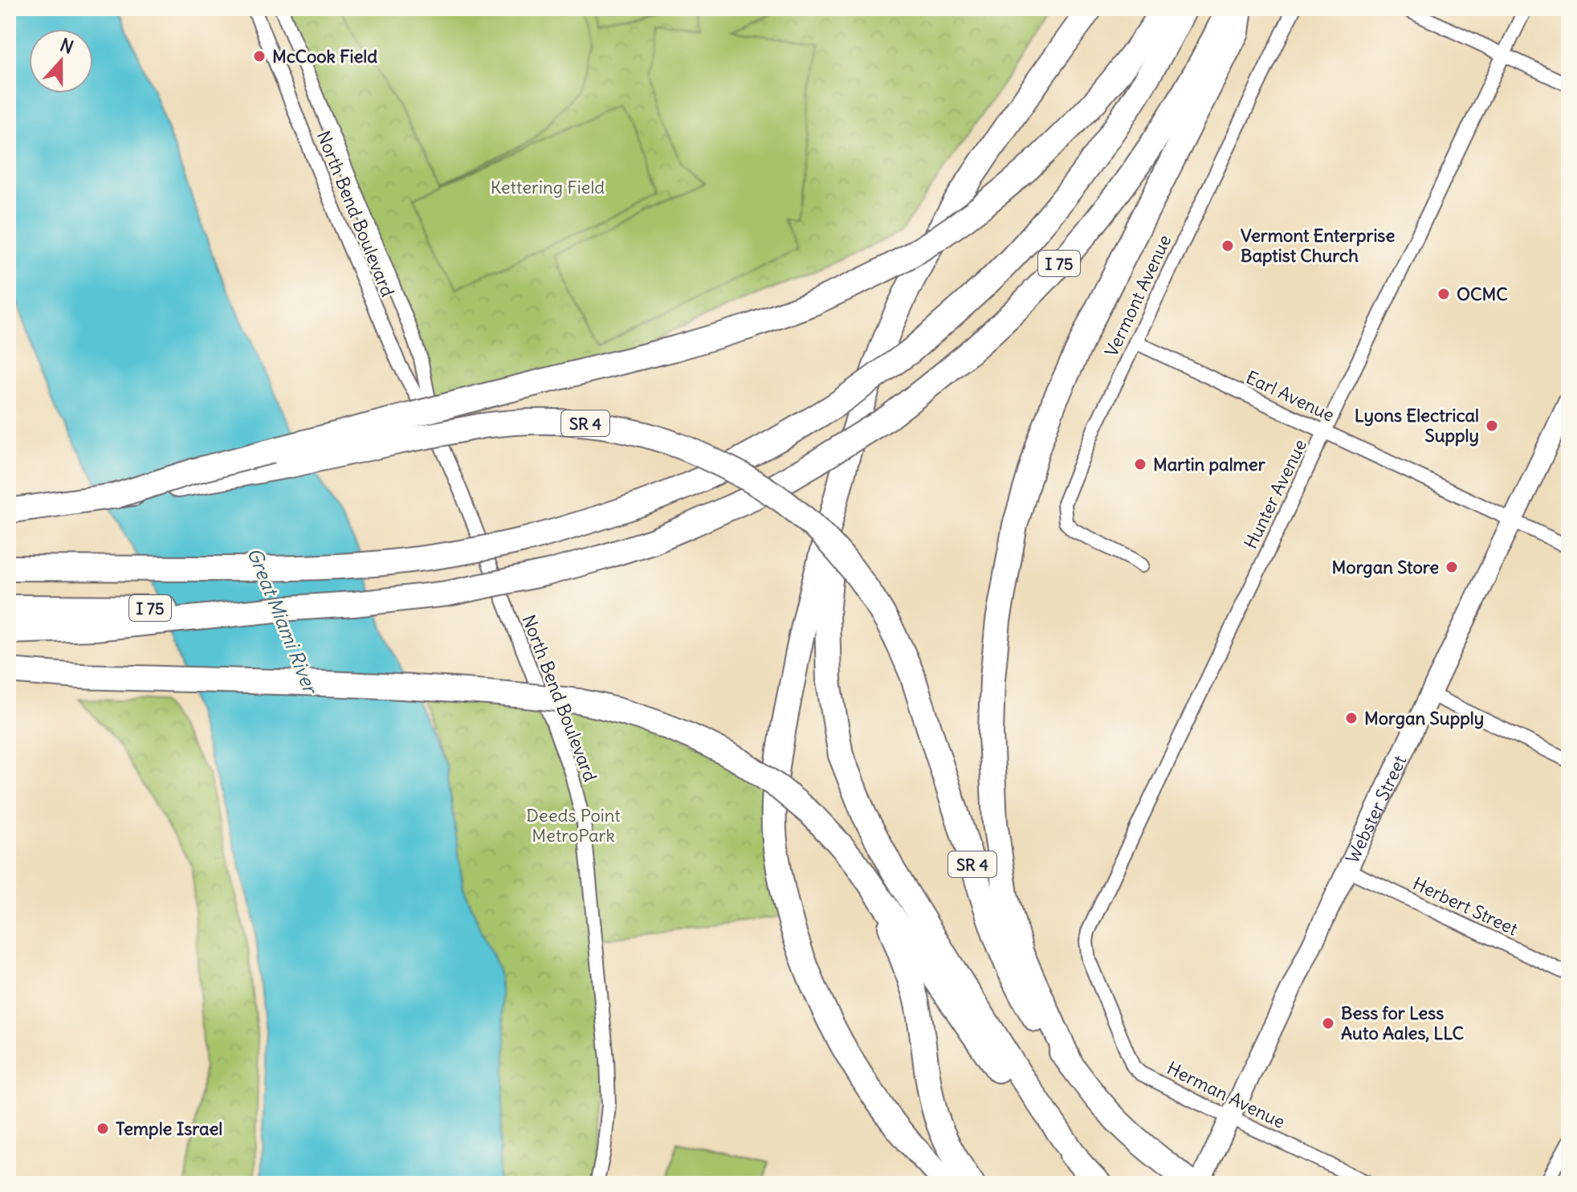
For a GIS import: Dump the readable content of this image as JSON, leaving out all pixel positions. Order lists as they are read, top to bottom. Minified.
{"streets":{"highway":["I 75","SR 4"],"street":["North Bend Boulevard","Vermont Avenue","Earl Avenue","Hunter Avenue","Webster Street","Herbert Street","Herman Avenue"]},"crossings":[["Vermont Avenue","Earl Avenue"],["Earl Avenue","Hunter Avenue"],["Earl Avenue","Webster Street"],["Hunter Avenue","Herman Avenue"],["Webster Street","Herbert Street"],["Webster Street","Herman Avenue"]],"water":["Great Miami River"],"parks":["Kettering Field","Deeds Point MetroPark"],"places":["McCook Field","Vermont Enterprise Baptist Church","OCMC","Lyons Electrical Supply","Martin palmer","Morgan Store","Morgan Supply","Bess for Less Auto Aales, LLC","Temple Israel"],"north":"top"}
